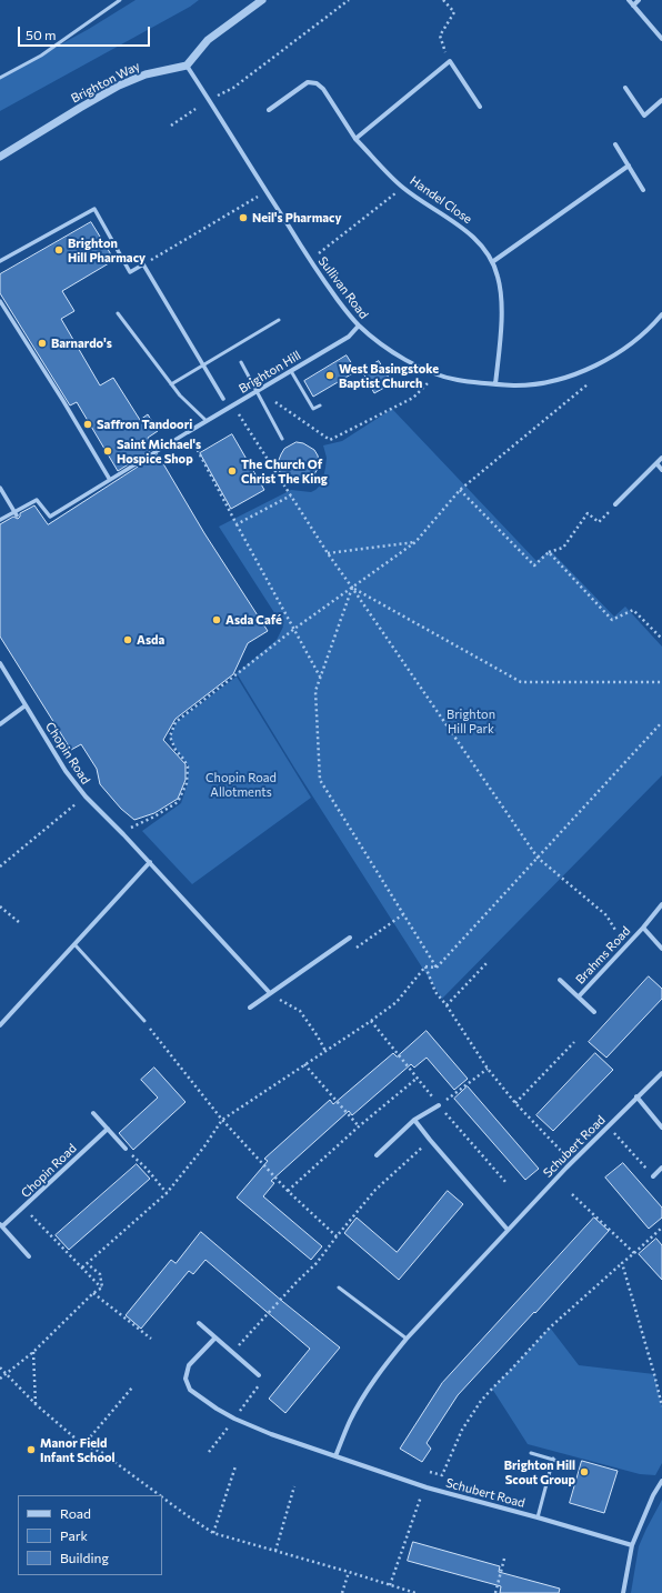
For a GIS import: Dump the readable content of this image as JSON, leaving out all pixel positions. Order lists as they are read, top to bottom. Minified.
{"streets":{"street":["Brighton Way","Handel Close","Sullivan Road","Brighton Hill","Chopin Road","Brahms Road","Schubert Road"]},"crossings":[["Brighton Way","Sullivan Road"],["Handel Close","Sullivan Road"],["Sullivan Road","Brighton Hill"]],"parks":["Brighton Hill Park","Chopin Road Allotments"],"places":["Neil's Pharmacy","Brighton Hill Pharmacy","Barnardo's","West Basingstoke Baptist Church","Saffron Tandoori","Saint Michael's Hospice Shop","The Church Of Christ The King","Asda Café","Asda","Manor Field Infant School","Brighton Hill Scout Group"],"legend":["Road","Park","Building"],"scale_bar":"50 m"}
